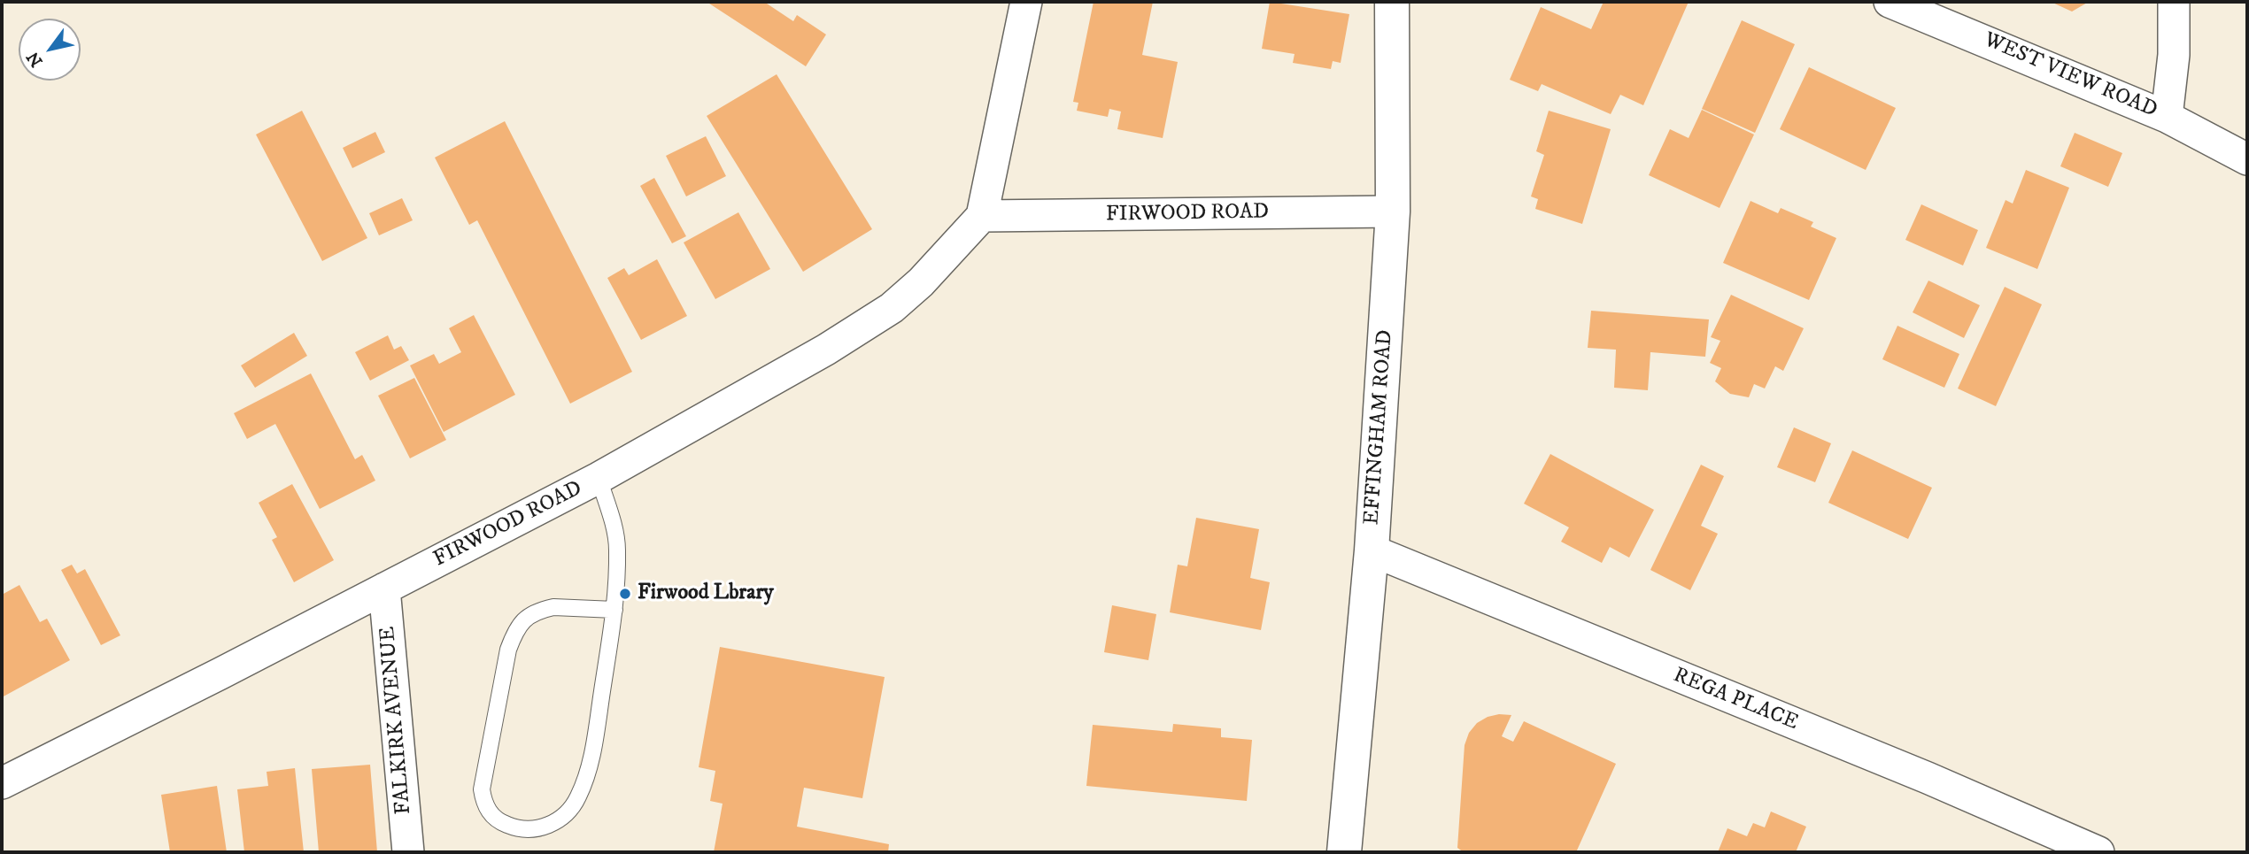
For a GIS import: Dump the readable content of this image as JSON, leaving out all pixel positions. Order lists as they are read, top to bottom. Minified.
{"streets":{"street":["WEST VIEW ROAD","FIRWOOD ROAD","EFFINGHAM ROAD","REGA PLACE","FALKIRK AVENUE"]},"crossings":[["FIRWOOD ROAD","EFFINGHAM ROAD"],["FIRWOOD ROAD","FALKIRK AVENUE"],["EFFINGHAM ROAD","REGA PLACE"]],"places":["Firwood Lbrary"],"north":"bottom left"}
